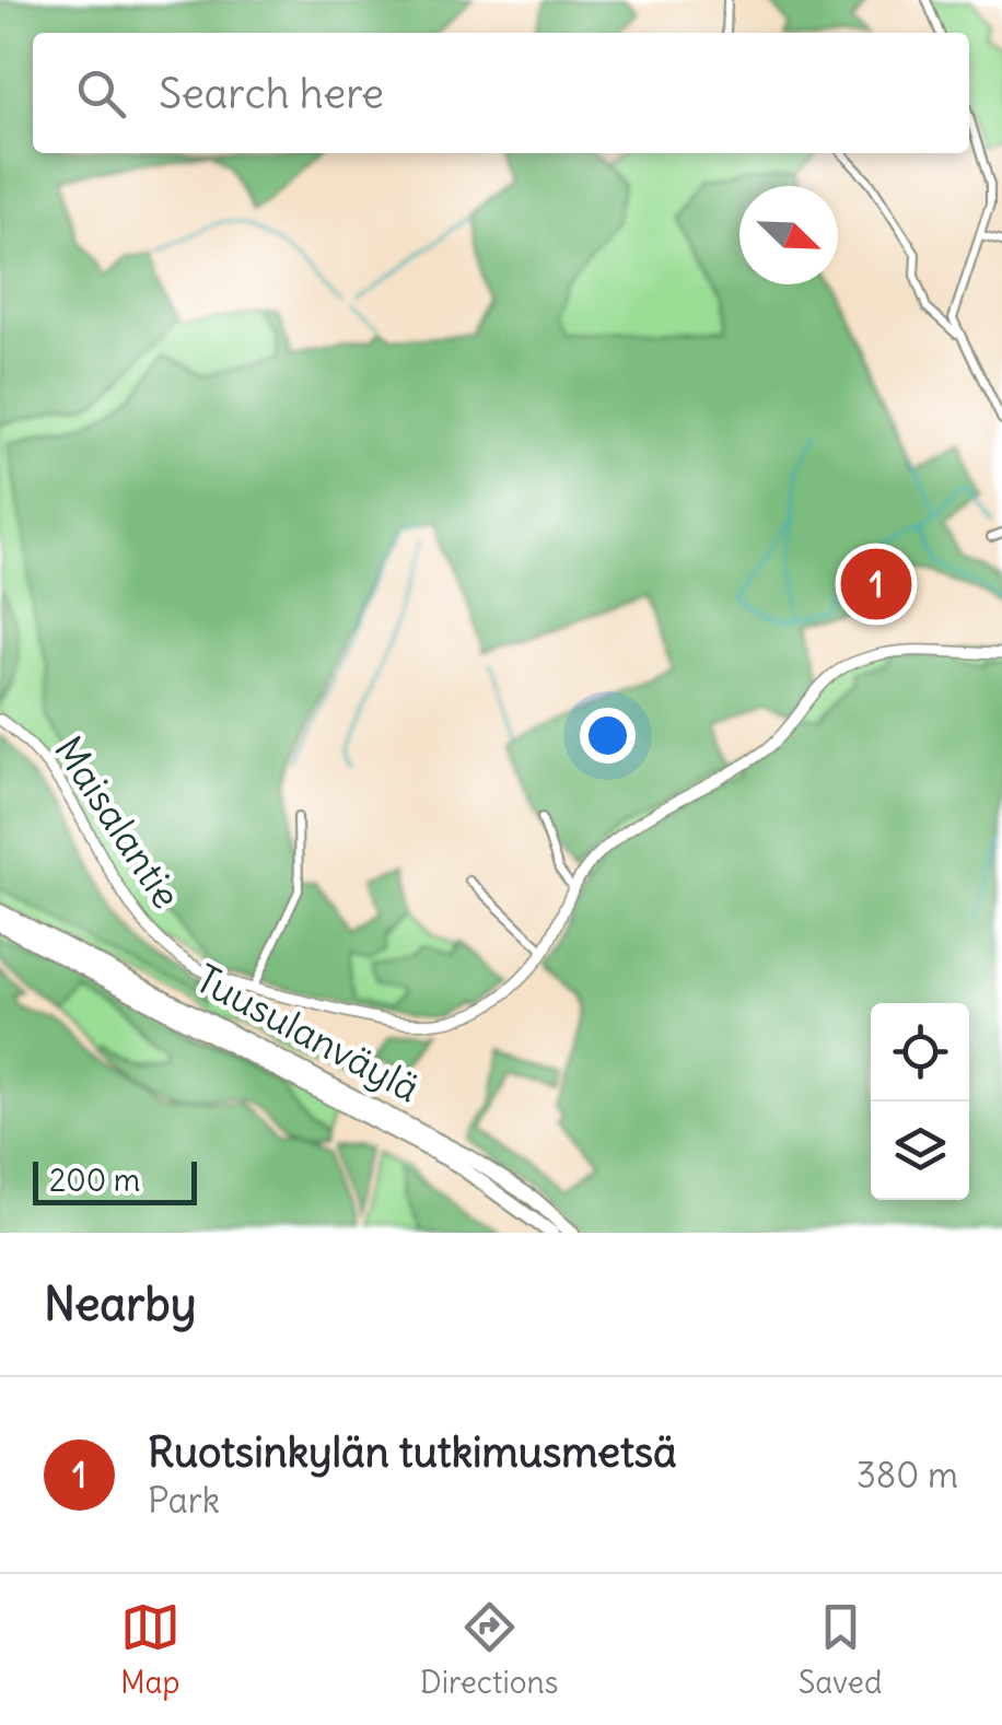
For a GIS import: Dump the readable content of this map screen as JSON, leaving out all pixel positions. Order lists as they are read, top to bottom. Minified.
{"streets":{"highway":["Tuusulanväylä"],"main road":["Maisalantie"]},"scale_bar":"200 m","north":"bottom right","page":{"search":"Search here","pins":"1","scale":"200 m","heading":"Nearby","list":[{"mark":"1","name":"Ruotsinkylän tutkimusmetsä","note":"Park","value":"380 m"}],"nav":["Map","Directions","Saved"]}}
